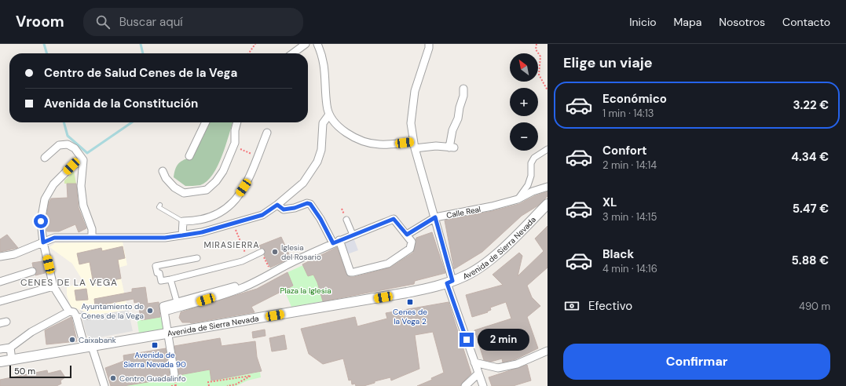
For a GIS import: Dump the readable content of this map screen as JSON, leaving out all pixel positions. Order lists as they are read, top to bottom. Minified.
{"streets":{"street":["Calle Real","Avenida de Sierra Nevada"]},"districts":["MIRASIERRA","CENES DE LA VEGA"],"parks":["Plaza la Iglesia"],"places":{"other":["Iglesia del Rosario","Ayuntamiento de Cenes de la Vega","Caixabank","Centro Guadalinfo"],"transit":["Cenes de la Vega 2","Avenida de Sierra Nevada 90"]},"scale_bar":"50 m","north":"top left","page":{"header":"Vroom","search":"Buscar aquí","nav":["Inicio","Mapa","Nosotros","Contacto"],"heading":"Elige un viaje","map_buttons":["+","−"],"banner":["Centro de Salud Cenes de la Vega","Avenida de la Constitución"],"list":[{"name":"Económico","note":"1 min · 14:13","value":"3.22 €"},{"name":"Confort","note":"2 min · 14:14","value":"4.34 €"},{"name":"XL","note":"3 min · 14:15","value":"5.47 €"},{"name":"Black","note":"4 min · 14:16","value":"5.88 €"}],"pay":["Efectivo","490 m"],"bubble":"2 min","buttons":"Confirmar","scale":"50 m"}}
